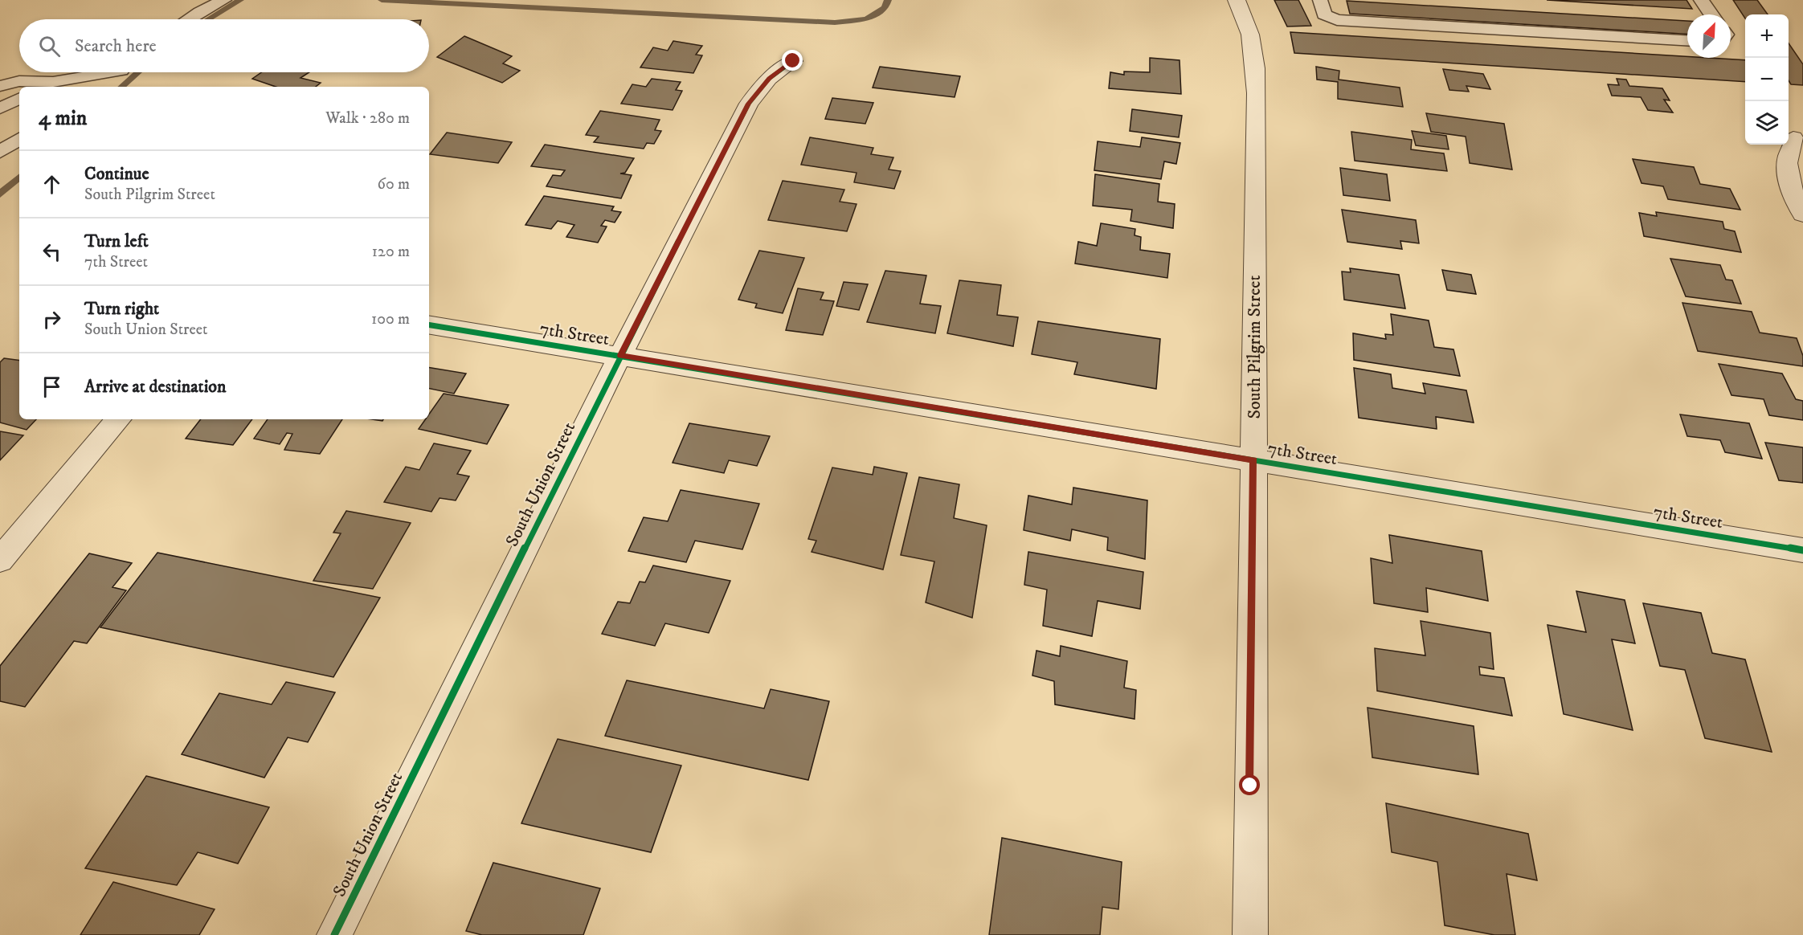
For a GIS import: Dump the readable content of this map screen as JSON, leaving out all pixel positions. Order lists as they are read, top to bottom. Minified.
{"streets":{"street":["7th Street","South Pilgrim Street","South Union Street"]},"crossings":[["7th Street","South Pilgrim Street"],["7th Street","South Union Street"]],"north":"top right","page":{"map_buttons":["+","−"],"search":"Search here","heading":["4 min","Walk · 280 m"],"list":[["Continue","South Pilgrim Street","60 m"],["Turn left","7th Street","120 m"],["Turn right","South Union Street","100 m"],"Arrive at destination"]}}
